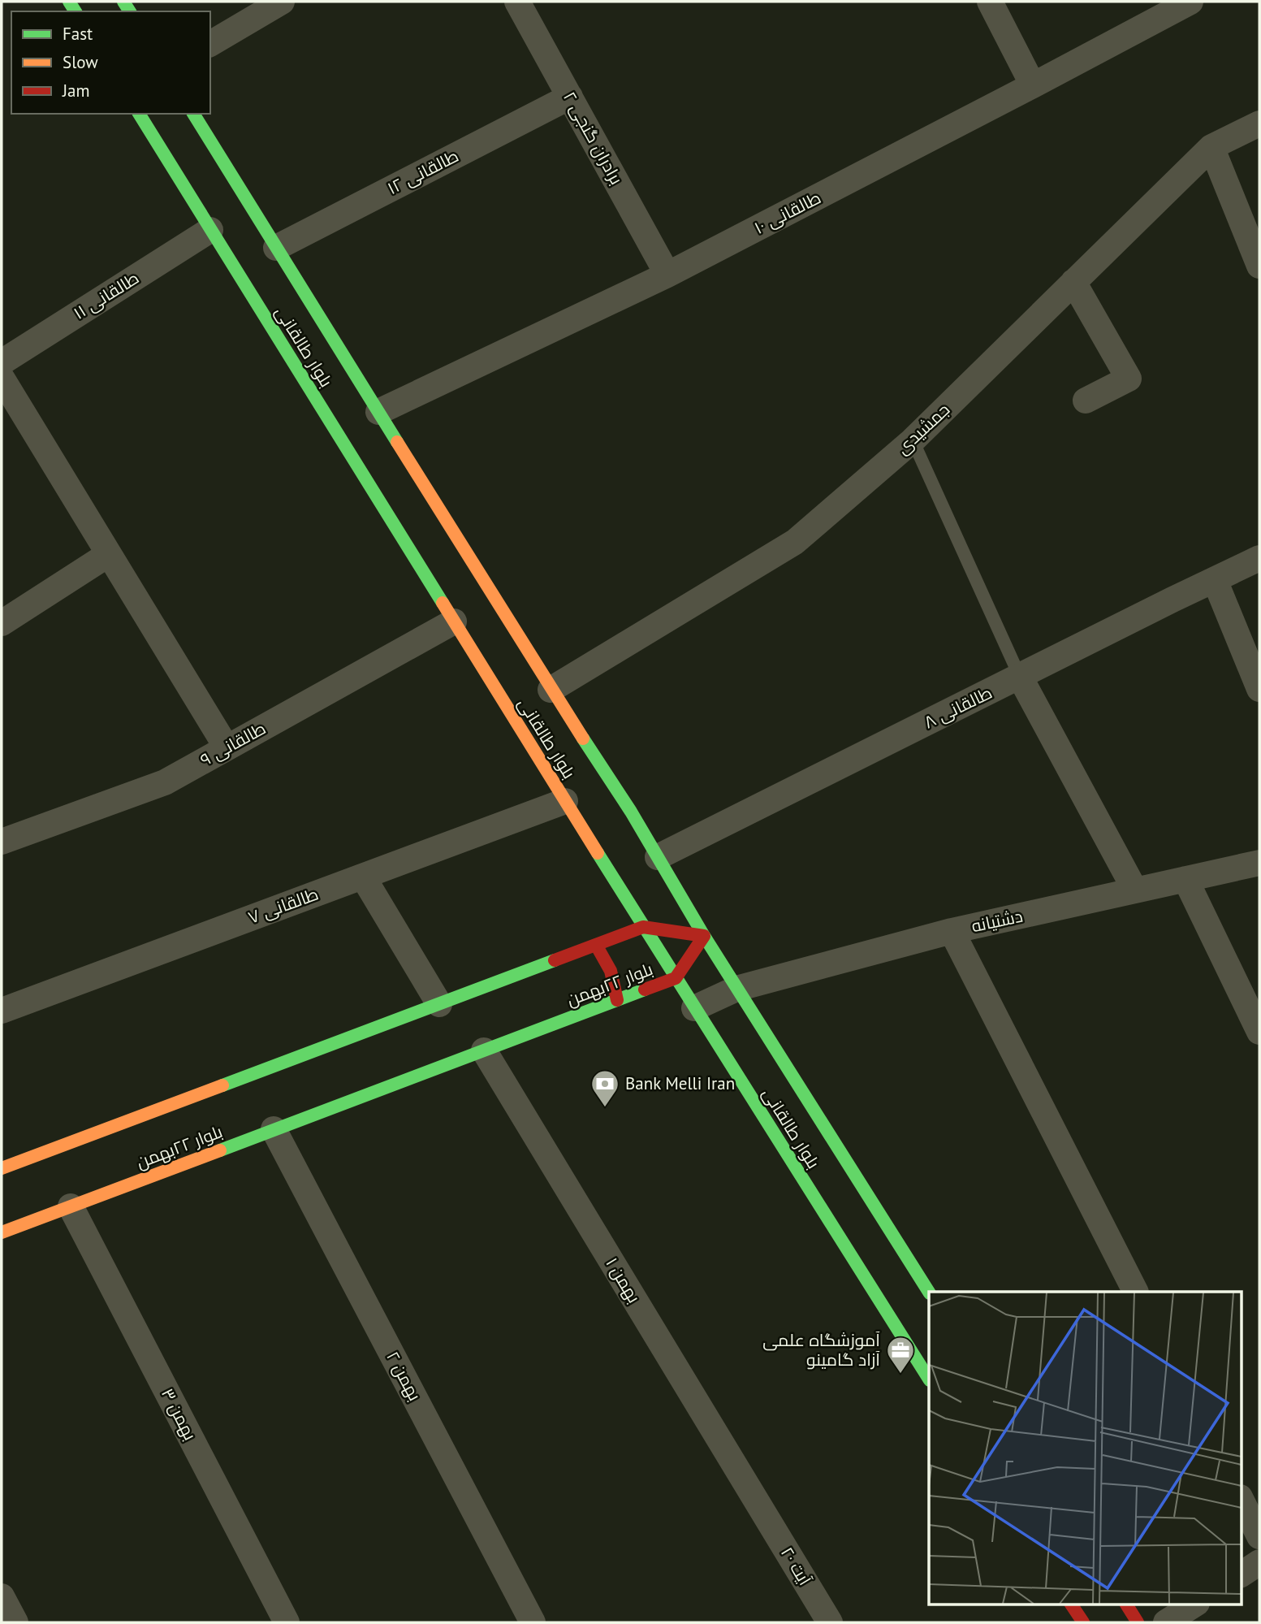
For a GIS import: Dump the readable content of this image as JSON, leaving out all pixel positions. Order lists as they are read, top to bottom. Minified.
{"streets":{"main road":["بلوار طالقانی","بلوار ۲۲بهمن"],"street":["برادران گنجی ۲","طالقانی ۱۲","طالقانی ۱۰","طالقانی ۱۱","جمشیدی","طالقانی ۸","طالقانی ۹","طالقانی ۷","دشتیانه","بهمن ۱","بهمن ۲","بهمن ۳","آیت ۲۰"]},"crossings":[["برادران گنجی ۲","طالقانی ۱۲"],["برادران گنجی ۲","طالقانی ۱۰"],["طالقانی ۱۲","بلوار طالقانی"],["طالقانی ۱۰","بلوار طالقانی"],["طالقانی ۱۱","بلوار طالقانی"],["بلوار طالقانی","جمشیدی"],["بلوار طالقانی","طالقانی ۸"],["بلوار طالقانی","طالقانی ۹"],["بلوار طالقانی","طالقانی ۷"],["بلوار طالقانی","دشتیانه"],["بلوار طالقانی","بلوار ۲۲بهمن"],["بلوار ۲۲بهمن","بهمن ۱"],["بلوار ۲۲بهمن","بهمن ۲"],["بلوار ۲۲بهمن","بهمن ۳"],["بهمن ۱","آیت ۲۰"]],"places":{"bank":["Bank Melli Iran"],"office":["آموزشگاه علمی آزاد گامینو"]},"legend":["Fast","Slow","Jam"]}
